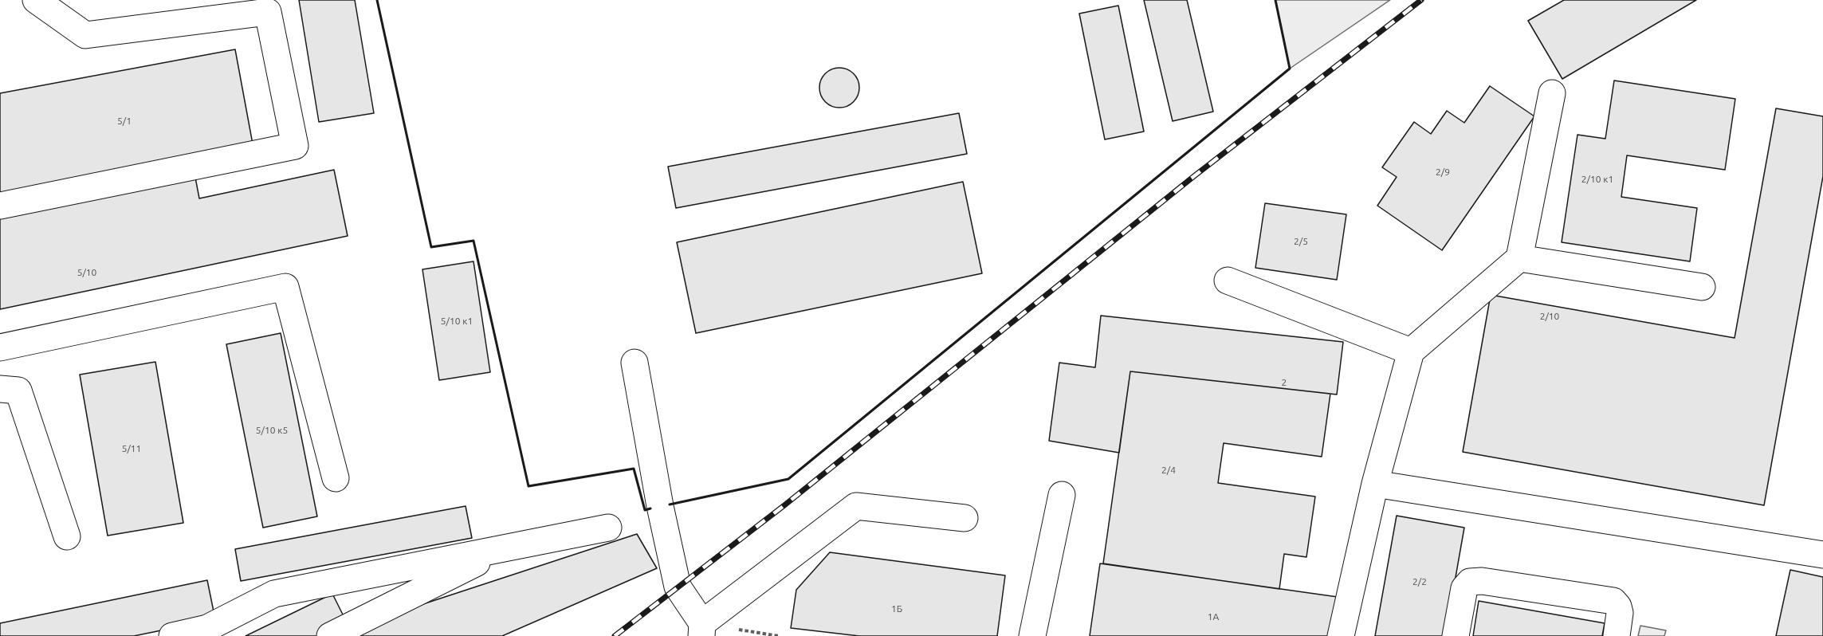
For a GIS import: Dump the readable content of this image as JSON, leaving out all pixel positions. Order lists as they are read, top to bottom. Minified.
{"house_numbers":["5/1","2/9","2/10 к1","2/5","5/10","2/10","5/10 к1","2","5/10 к5","5/11","2/4","2/2","1Б","1А"]}
